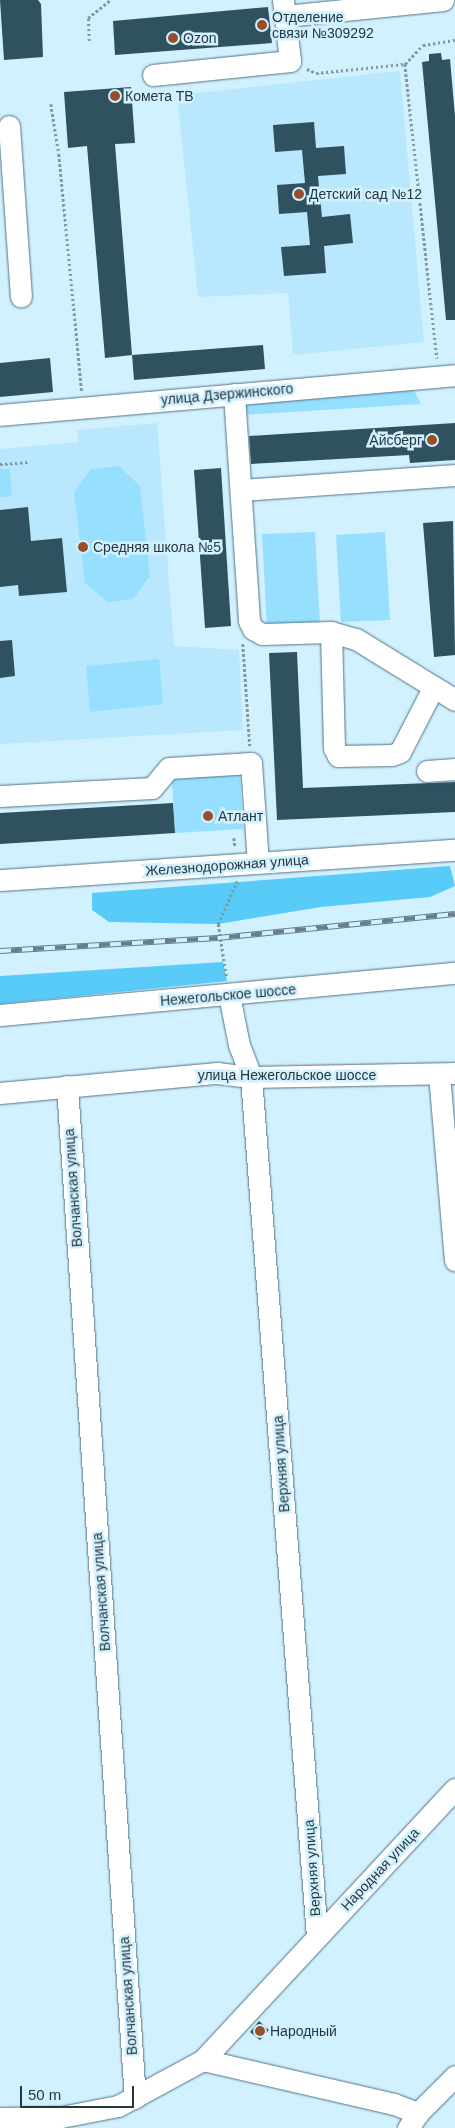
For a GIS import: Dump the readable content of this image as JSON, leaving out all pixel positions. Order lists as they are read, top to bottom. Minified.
{"streets":{"street":["улица Дзержинского","Железнодорожная улица","Нежегольское шоссе","улица Нежегольское шоссе","Волчанская улица","Верхняя улица","Народная улица"]},"crossings":[["Нежегольское шоссе","Верхняя улица"],["улица Нежегольское шоссе","Волчанская улица"],["улица Нежегольское шоссе","Верхняя улица"],["Волчанская улица","Народная улица"],["Верхняя улица","Народная улица"]],"places":["Отделение связи №309292","Ozon","Комета ТВ","Детский сад №12","Айсберг","Средняя школа №5","Атлант","Народный"],"scale_bar":"50 m"}
